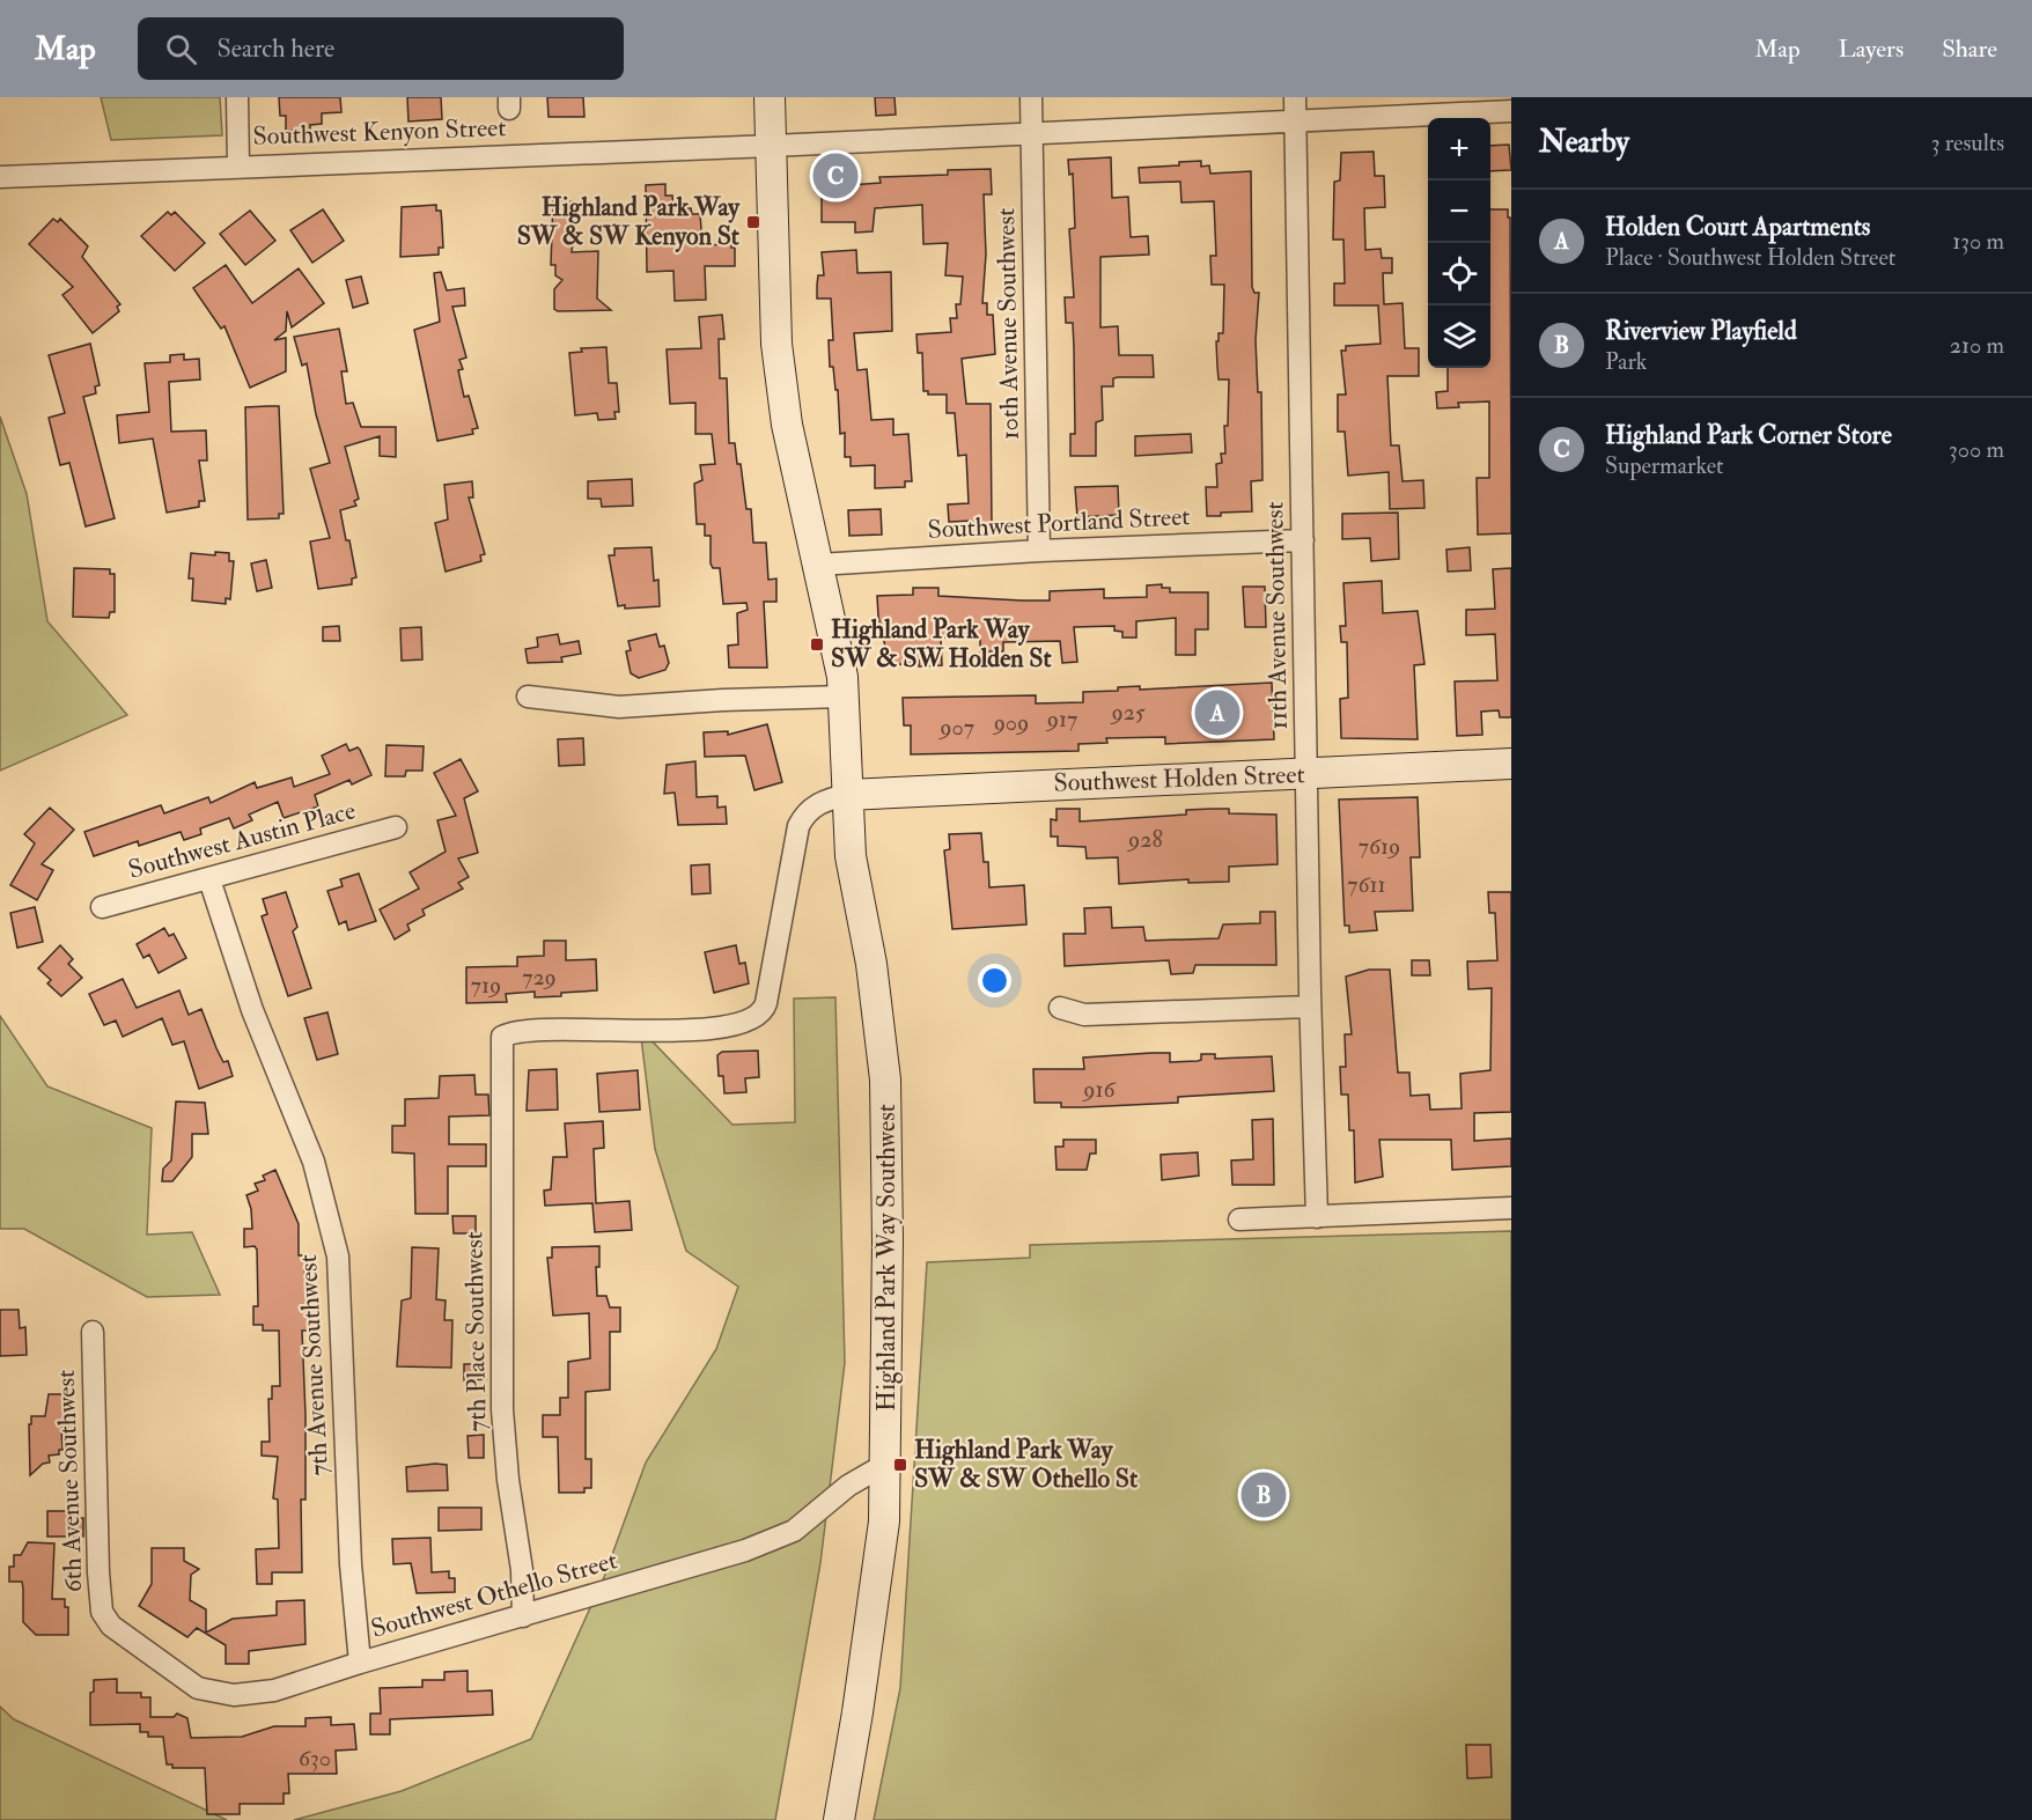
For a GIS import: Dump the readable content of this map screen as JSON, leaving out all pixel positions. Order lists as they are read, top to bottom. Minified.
{"streets":{"street":["Southwest Kenyon Street","10th Avenue Southwest","Southwest Portland Street","11th Avenue Southwest","Southwest Holden Street","Southwest Austin Place","Highland Park Way Southwest","7th Place Southwest","7th Avenue Southwest","6th Avenue Southwest","Southwest Othello Street"]},"crossings":[["Southwest Kenyon Street","10th Avenue Southwest"],["Southwest Kenyon Street","11th Avenue Southwest"],["Southwest Kenyon Street","Highland Park Way Southwest"],["10th Avenue Southwest","Southwest Portland Street"],["Southwest Portland Street","11th Avenue Southwest"],["Southwest Portland Street","Highland Park Way Southwest"],["11th Avenue Southwest","Southwest Holden Street"],["Southwest Holden Street","Highland Park Way Southwest"],["Southwest Holden Street","7th Place Southwest"],["Southwest Austin Place","7th Avenue Southwest"],["Highland Park Way Southwest","7th Place Southwest"],["Highland Park Way Southwest","Southwest Othello Street"],["7th Place Southwest","Southwest Othello Street"],["7th Avenue Southwest","Southwest Othello Street"],["6th Avenue Southwest","Southwest Othello Street"]],"places":{"transit":["Highland Park Way SW & SW Kenyon St","Highland Park Way SW & SW Holden St","Highland Park Way SW & SW Othello St"]},"house_numbers":["925","917","909","907","928","7619","7611","729","719","916","630"],"page":{"header":"Map","search":"Search here","nav":["Map","Layers","Share"],"heading":["Nearby","3 results"],"map_buttons":["+","−"],"pins":["C","A","B"],"list":[{"mark":"A","name":"Holden Court Apartments","note":"Place · Southwest Holden Street","value":"130 m"},{"mark":"B","name":"Riverview Playfield","note":"Park","value":"210 m"},{"mark":"C","name":"Highland Park Corner Store","note":"Supermarket","value":"300 m"}]}}
